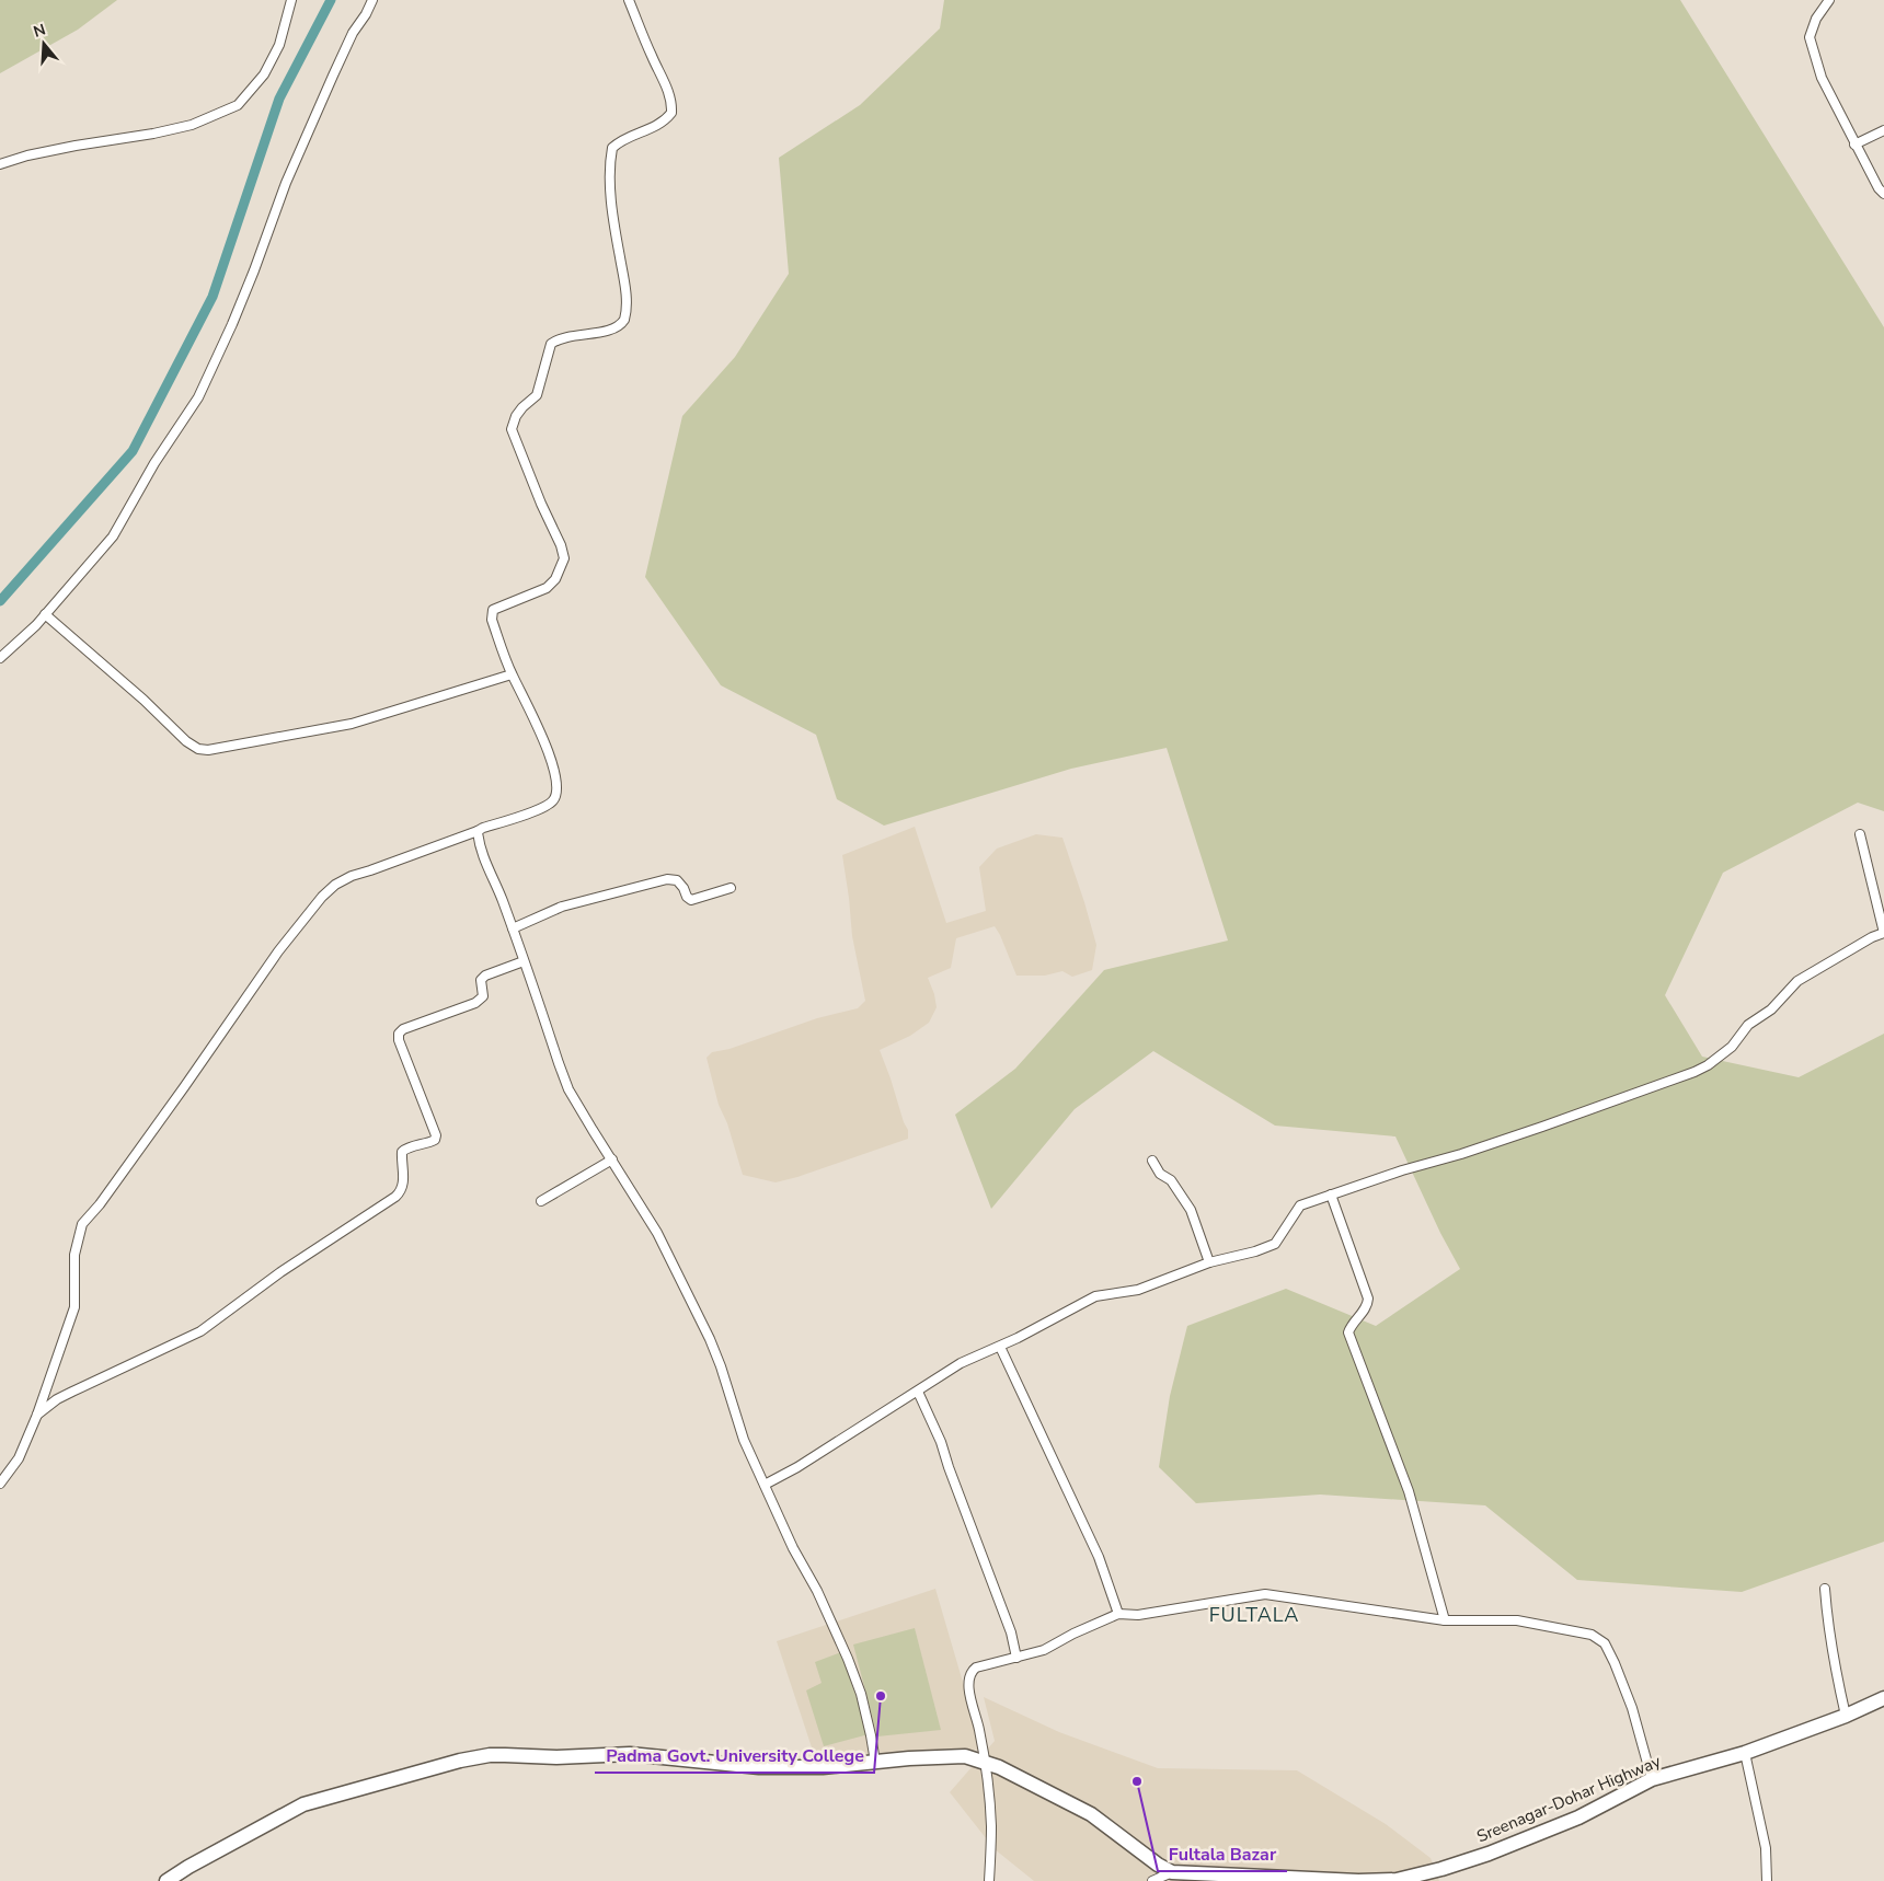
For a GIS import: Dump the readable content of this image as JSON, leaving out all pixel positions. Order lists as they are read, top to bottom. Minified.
{"streets":{"main road":["Sreenagar-Dohar Highway"]},"districts":["FULTALA"],"places":["Padma Govt. University College","Fultala Bazar"],"north":"top"}
